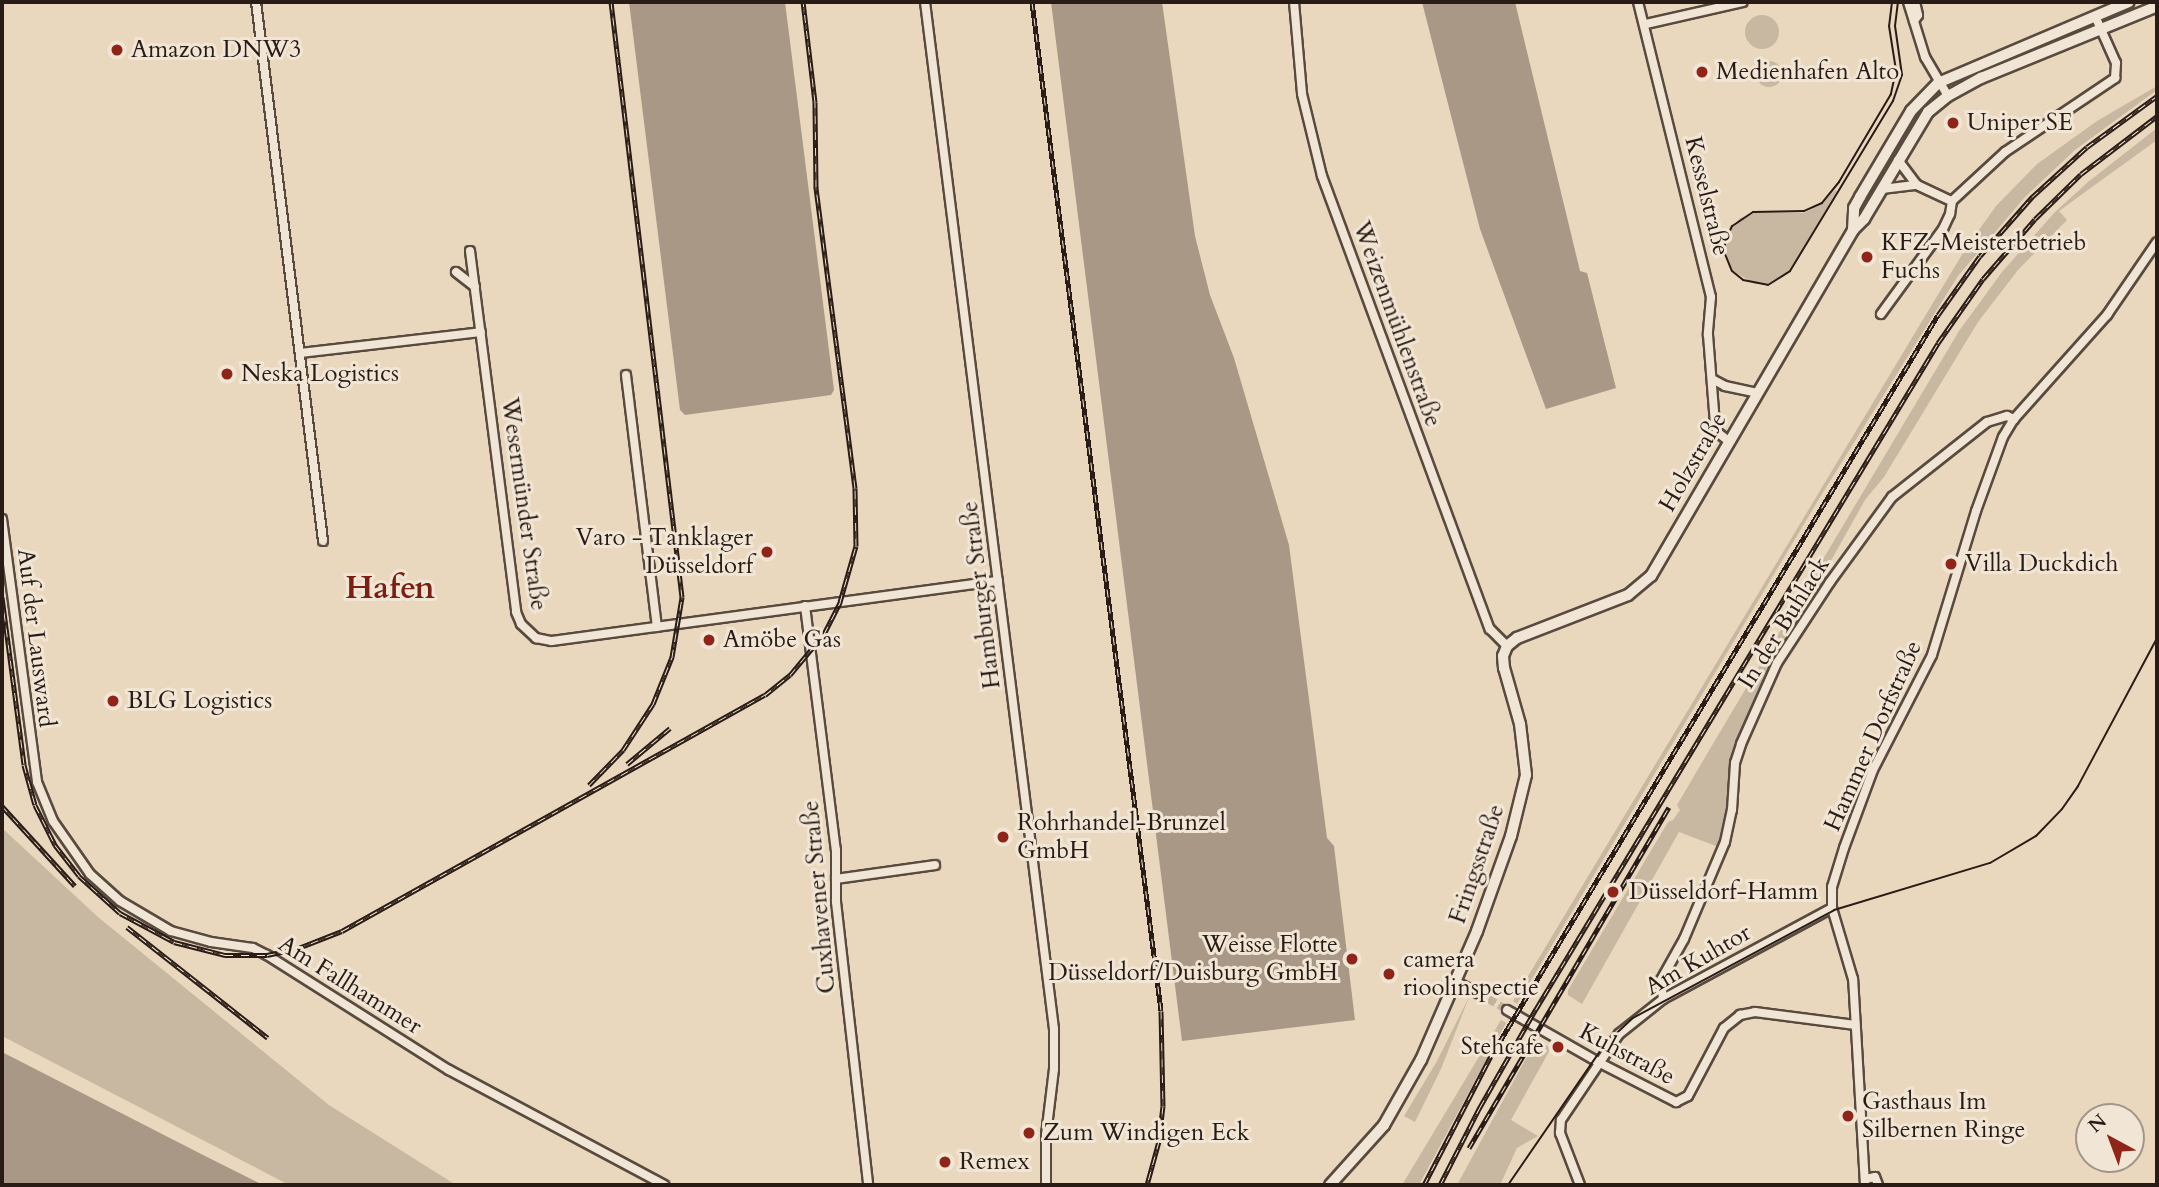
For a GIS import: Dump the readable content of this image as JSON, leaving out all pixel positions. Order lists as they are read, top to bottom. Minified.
{"streets":{"street":["Kesselstraße","Weizenmühlenstraße","Holzstraße","Wesermünder Straße","Hamburger Straße","In der Buhlack","Auf der Lausward","Hammer Dorfstraße","Fringsstraße","Cuxhavener Straße","Am Kuhtor","Am Fallhammer","Kuhstraße"]},"crossings":[["Kesselstraße","Holzstraße"],["Weizenmühlenstraße","Holzstraße"],["Weizenmühlenstraße","Fringsstraße"],["Holzstraße","Fringsstraße"],["Wesermünder Straße","Hamburger Straße"],["Wesermünder Straße","Cuxhavener Straße"],["In der Buhlack","Hammer Dorfstraße"],["In der Buhlack","Am Kuhtor"],["Auf der Lausward","Am Fallhammer"],["Hammer Dorfstraße","Am Kuhtor"],["Hammer Dorfstraße","Kuhstraße"],["Am Kuhtor","Kuhstraße"]],"districts":["Hafen"],"places":["Amazon DNW3","Medienhafen Alto","Uniper SE","KFZ-Meisterbetrieb Fuchs","Neska Logistics","Varo - Tanklager Düsseldorf","Villa Duckdich","Amöbe Gas","BLG Logistics","Rohrhandel-Brunzel GmbH","Düsseldorf-Hamm","Weisse Flotte Düsseldorf/Duisburg GmbH","camera rioolinspectie","Stehcafe","Gasthaus Im Silbernen Ringe","Zum Windigen Eck","Remex"],"north":"top left"}
